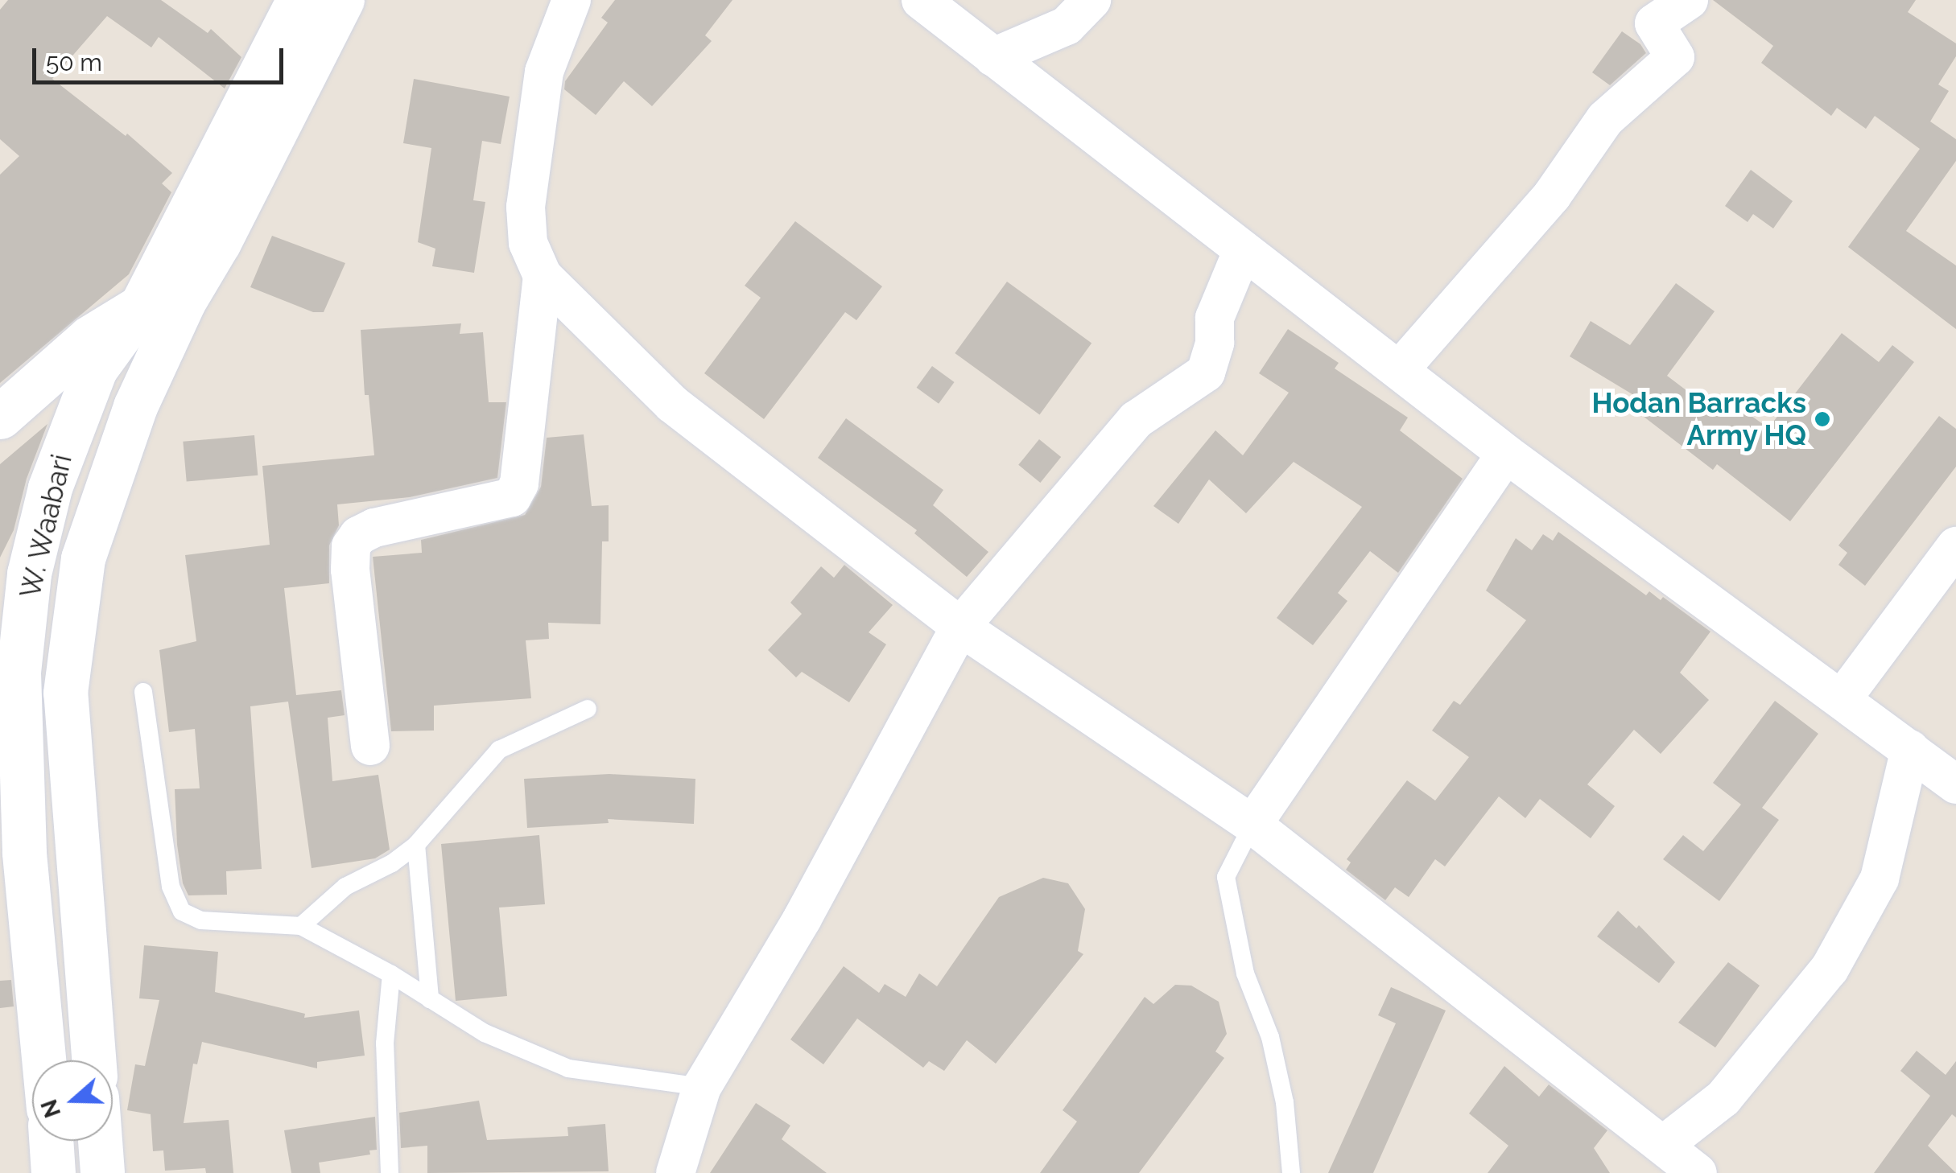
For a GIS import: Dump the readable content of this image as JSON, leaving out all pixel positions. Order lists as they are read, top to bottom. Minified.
{"streets":{"main road":["W. Waabari"]},"places":["Hodan Barracks Army HQ"],"scale_bar":"50 m","north":"left"}
